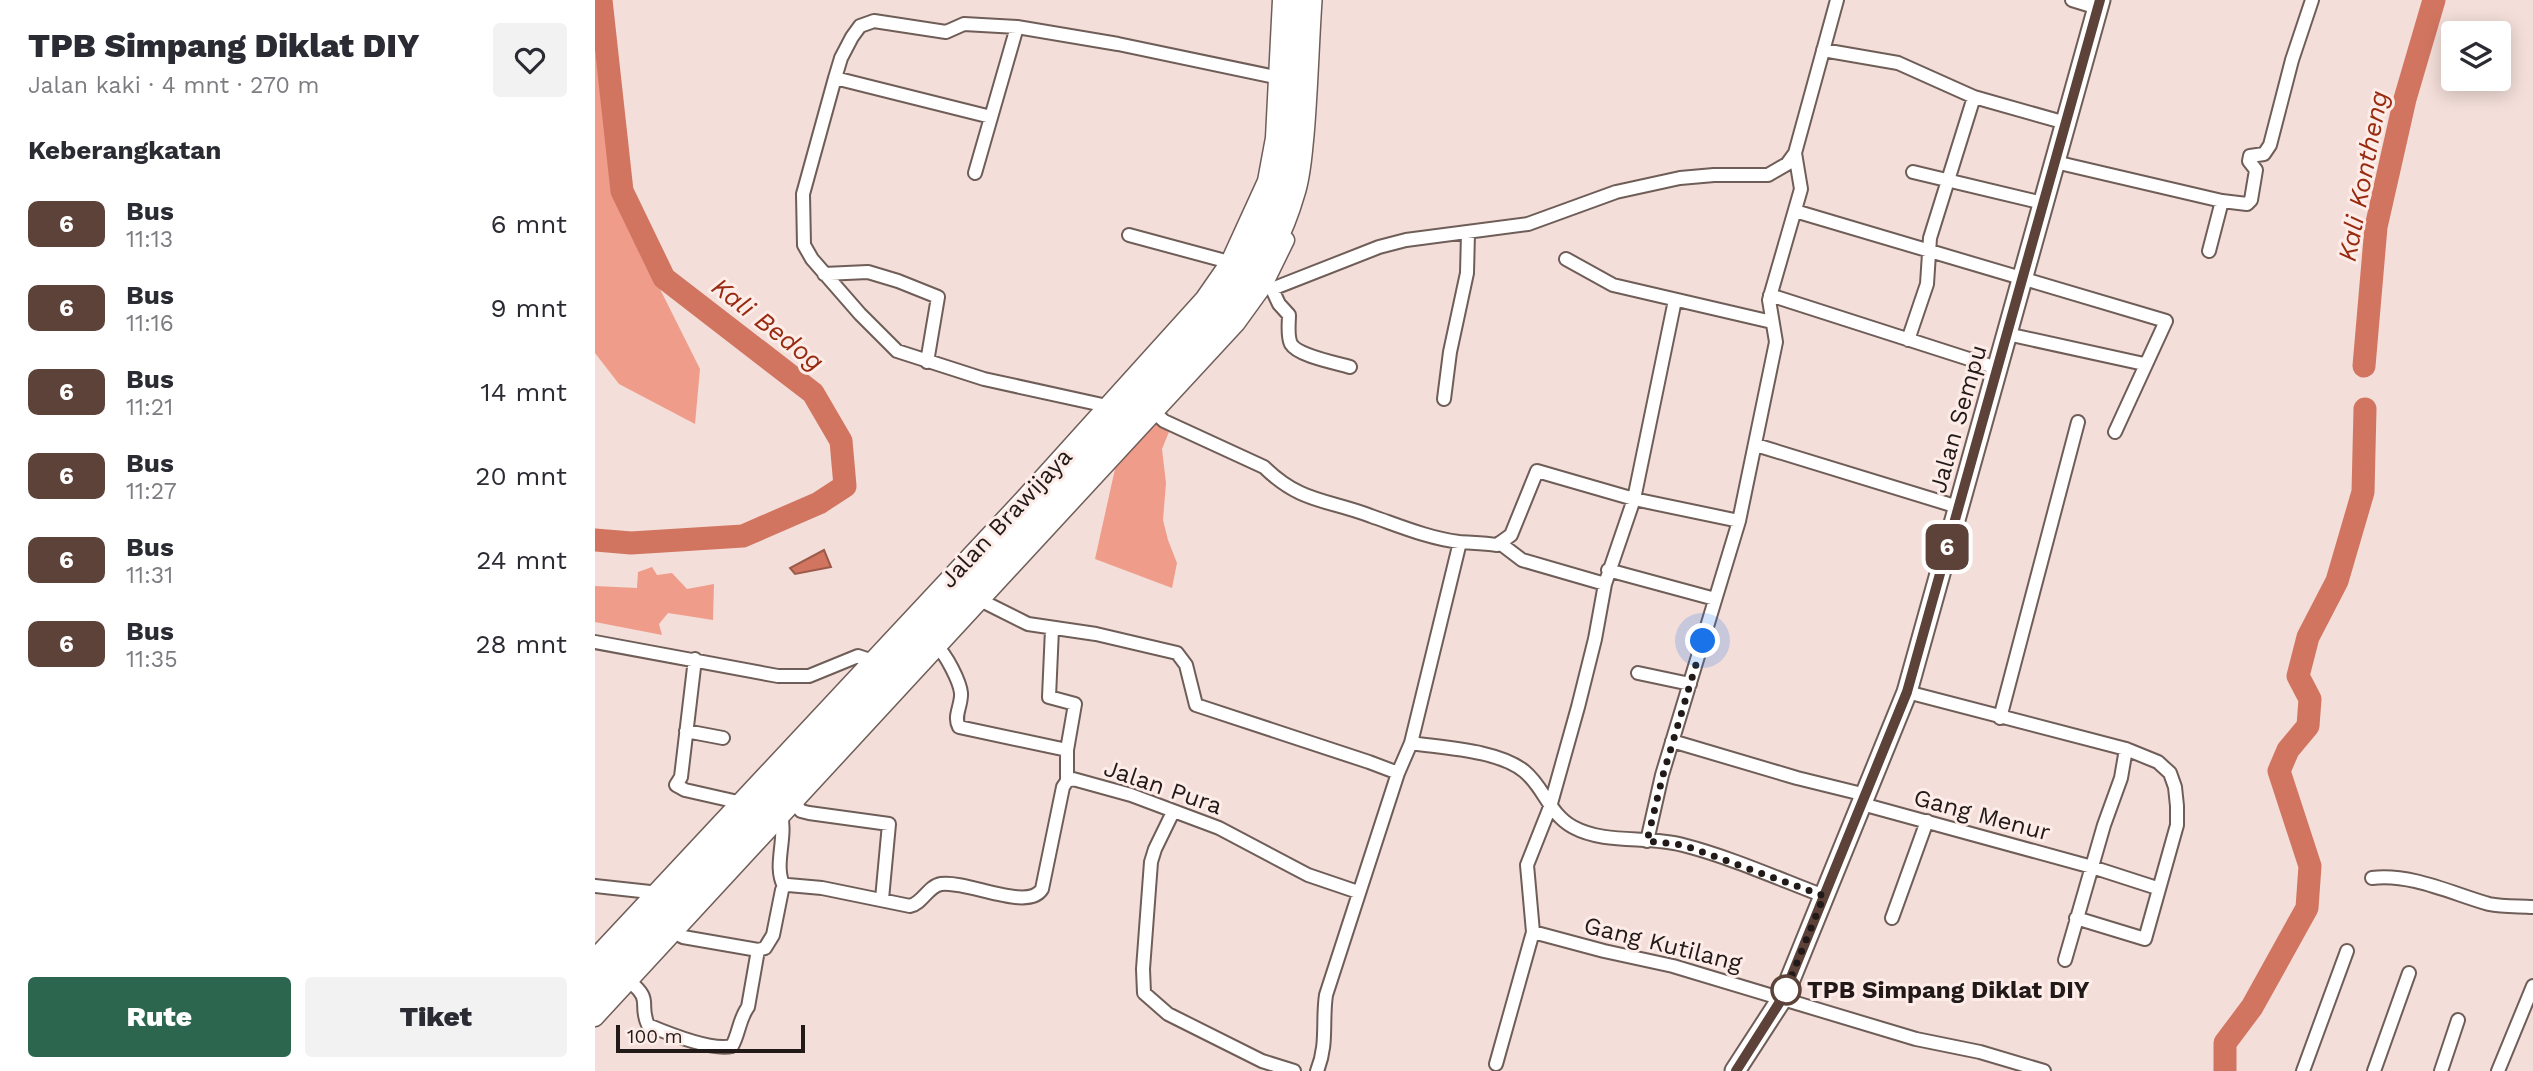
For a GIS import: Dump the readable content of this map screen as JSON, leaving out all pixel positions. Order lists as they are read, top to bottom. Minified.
{"streets":{"highway":["Jalan Brawijaya"],"main road":["Jalan Sempu"],"street":["Jalan Pura","Gang Menur","Gang Kutilang"]},"crossings":[["Jalan Sempu","Gang Menur"],["Jalan Sempu","Gang Kutilang"]],"water":["Kali Kontheng","Kali Bedog"],"places":["TPB Simpang Diklat DIY"],"lines":["bus line 6"],"scale_bar":"100 m","page":{"heading":[["TPB Simpang Diklat DIY","Jalan kaki · 4 mnt · 270 m"],"Keberangkatan"],"on_map":"6","list":[{"mark":"6","name":"Bus","note":"11:13","value":"6 mnt"},{"mark":"6","name":"Bus","note":"11:16","value":"9 mnt"},{"mark":"6","name":"Bus","note":"11:21","value":"14 mnt"},{"mark":"6","name":"Bus","note":"11:27","value":"20 mnt"},{"mark":"6","name":"Bus","note":"11:31","value":"24 mnt"},{"mark":"6","name":"Bus","note":"11:35","value":"28 mnt"}],"buttons":["Rute","Tiket"],"scale":"100 m"}}
